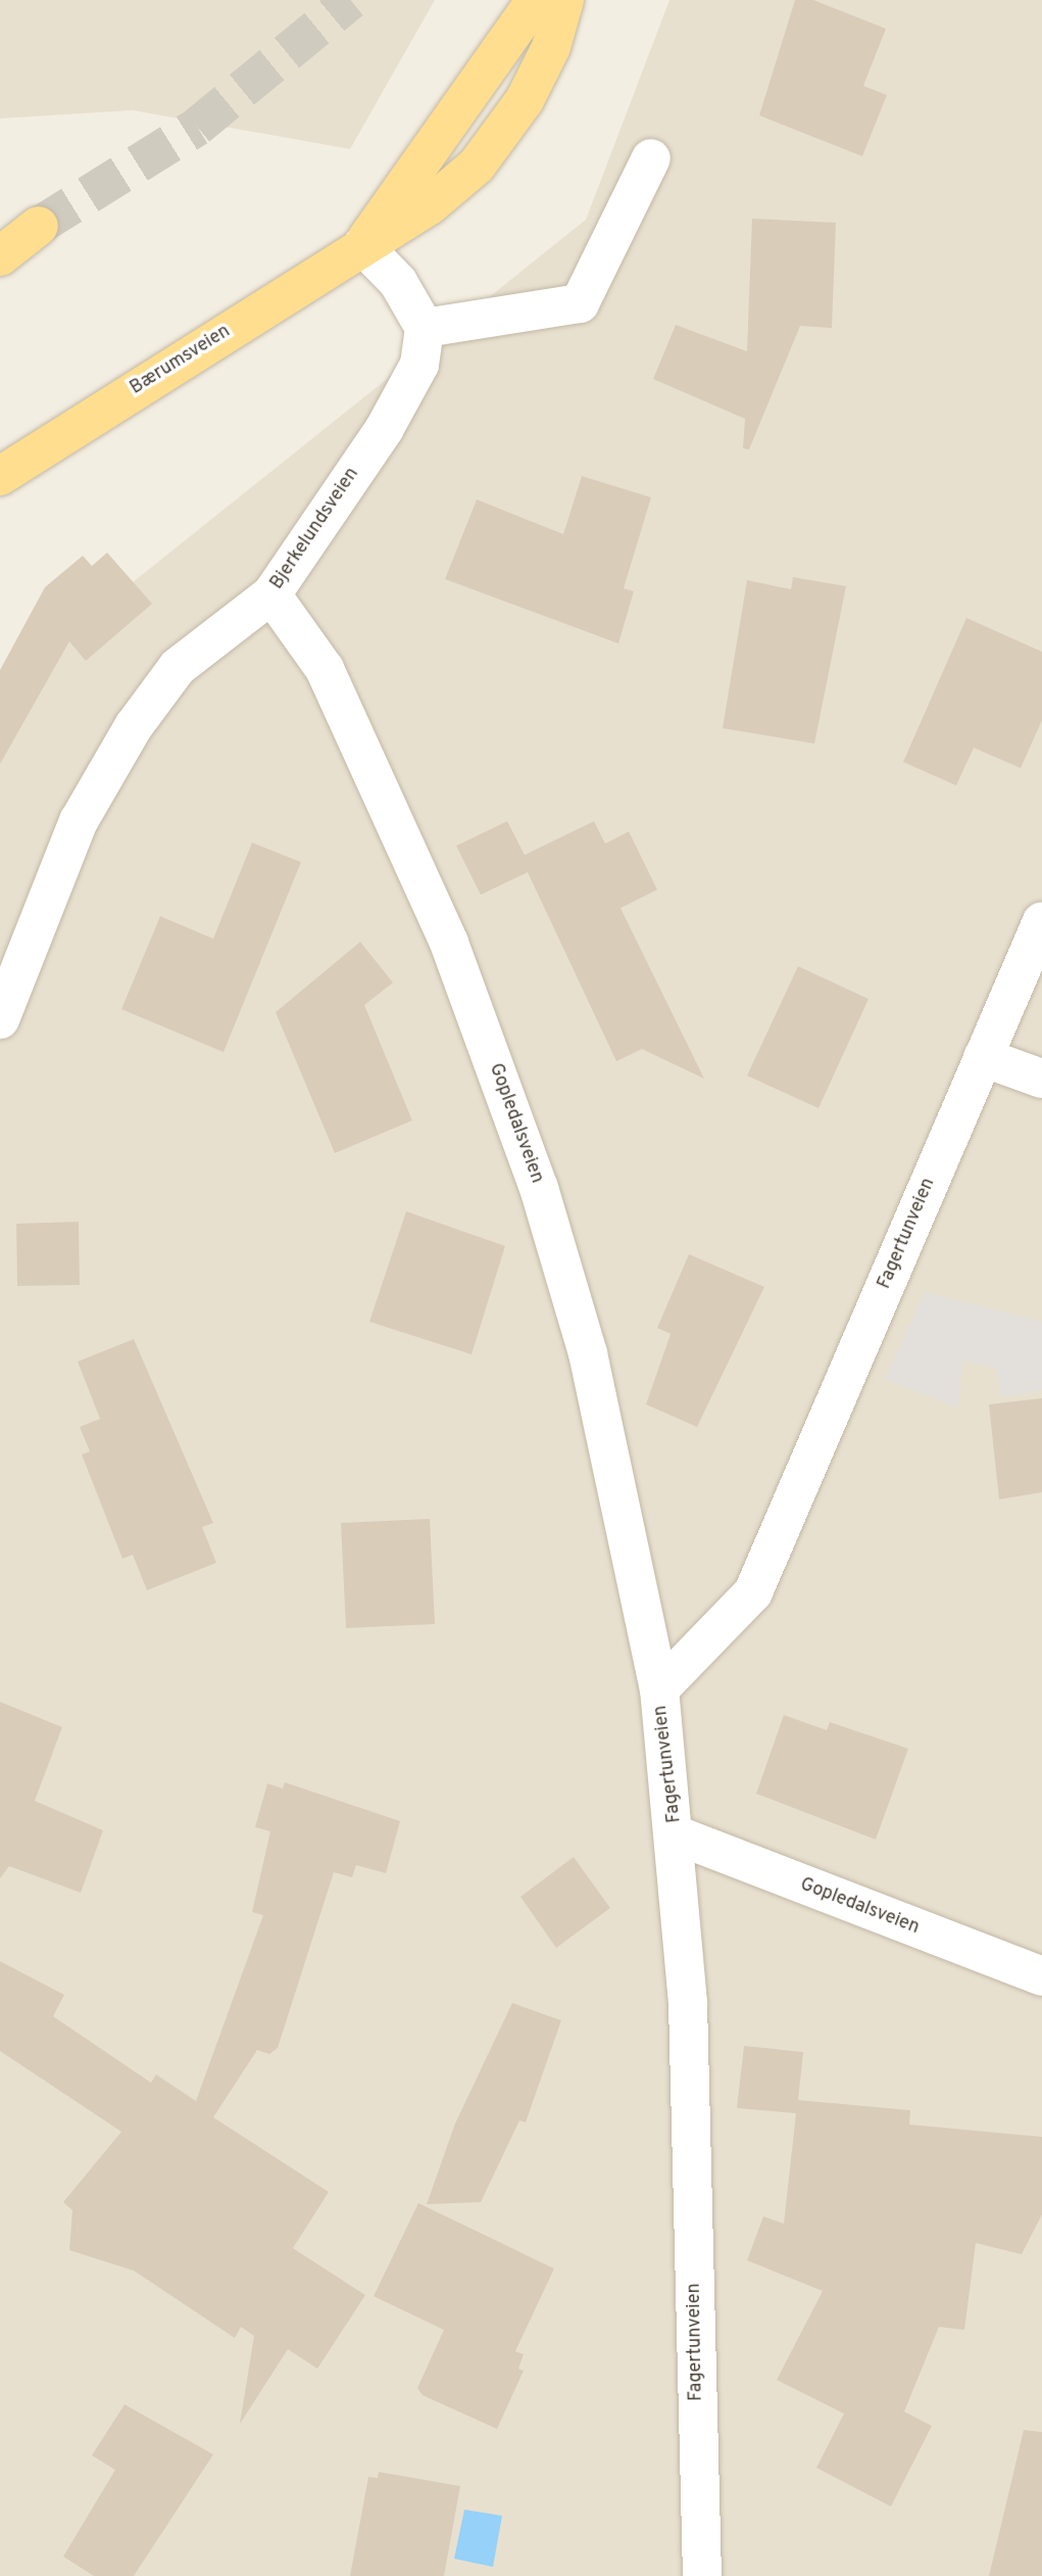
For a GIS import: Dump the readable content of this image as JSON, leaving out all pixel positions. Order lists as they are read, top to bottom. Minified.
{"streets":{"main road":["Bærumsveien"],"street":["Bjerkelundsveien","Gopledalsveien","Fagertunveien"]},"crossings":[["Bjerkelundsveien","Gopledalsveien"],["Gopledalsveien","Fagertunveien"]]}
